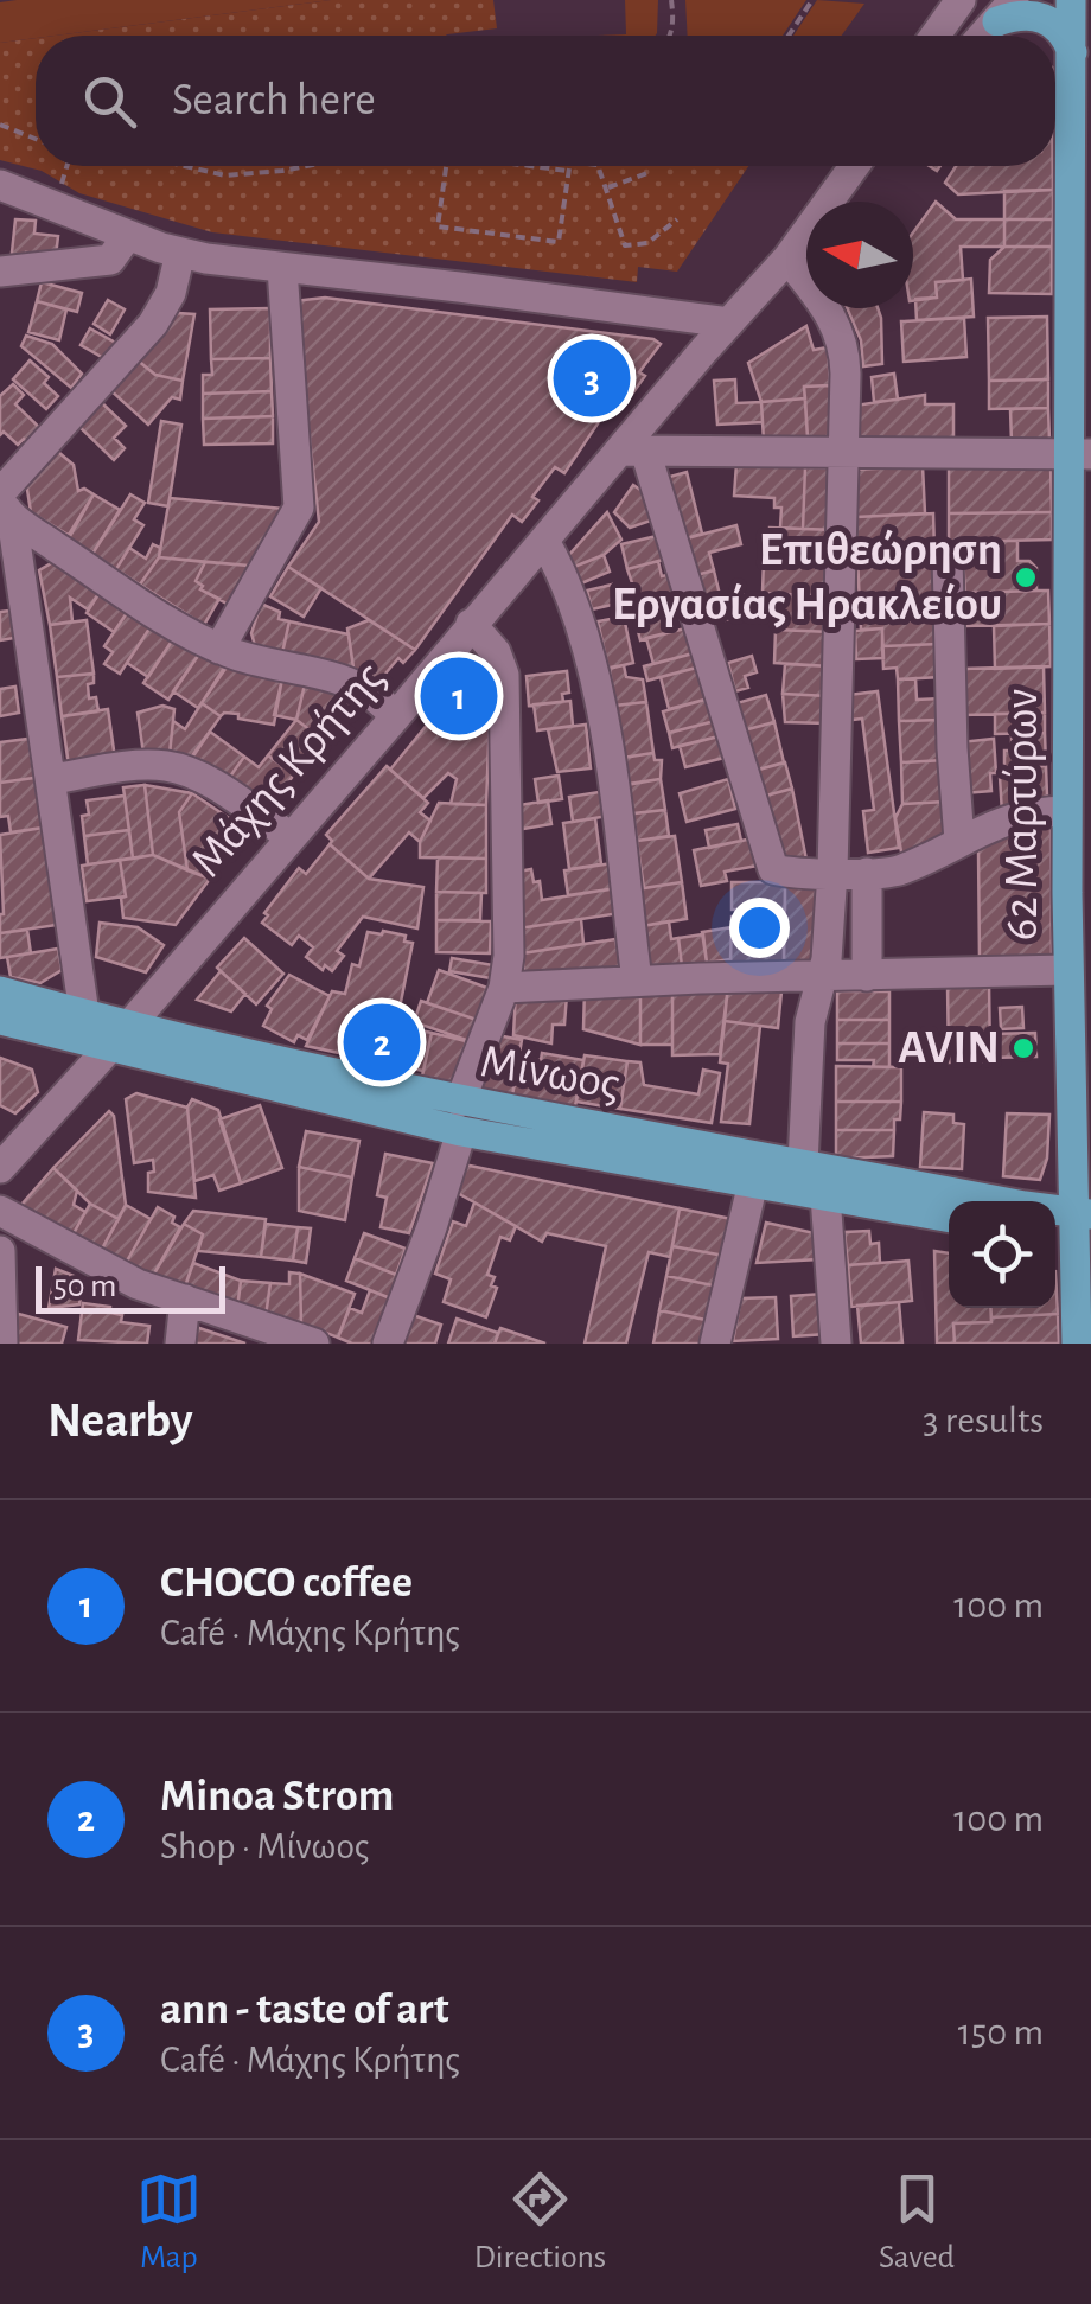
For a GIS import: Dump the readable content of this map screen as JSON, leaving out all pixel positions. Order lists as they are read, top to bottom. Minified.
{"streets":{"main road":["62 Μαρτύρων","Μίνωος"],"street":["Μάχης Κρήτης"]},"crossings":[["Μάχης Κρήτης","Μίνωος"],["62 Μαρτύρων","Μίνωος"]],"places":["Επιθεώρηση Εργασίας Ηρακλείου","AVIN"],"scale_bar":"50 m","north":"left","page":{"search":"Search here","pins":["3","1","2"],"scale":"50 m","heading":["Nearby","3 results"],"list":[{"mark":"1","name":"CHOCO coffee","note":"Café · Μάχης Κρήτης","value":"100 m"},{"mark":"2","name":"Minoa Strom","note":"Shop · Μίνωος","value":"100 m"},{"mark":"3","name":"ann - taste of art","note":"Café · Μάχης Κρήτης","value":"150 m"}],"nav":["Map","Directions","Saved"]}}
